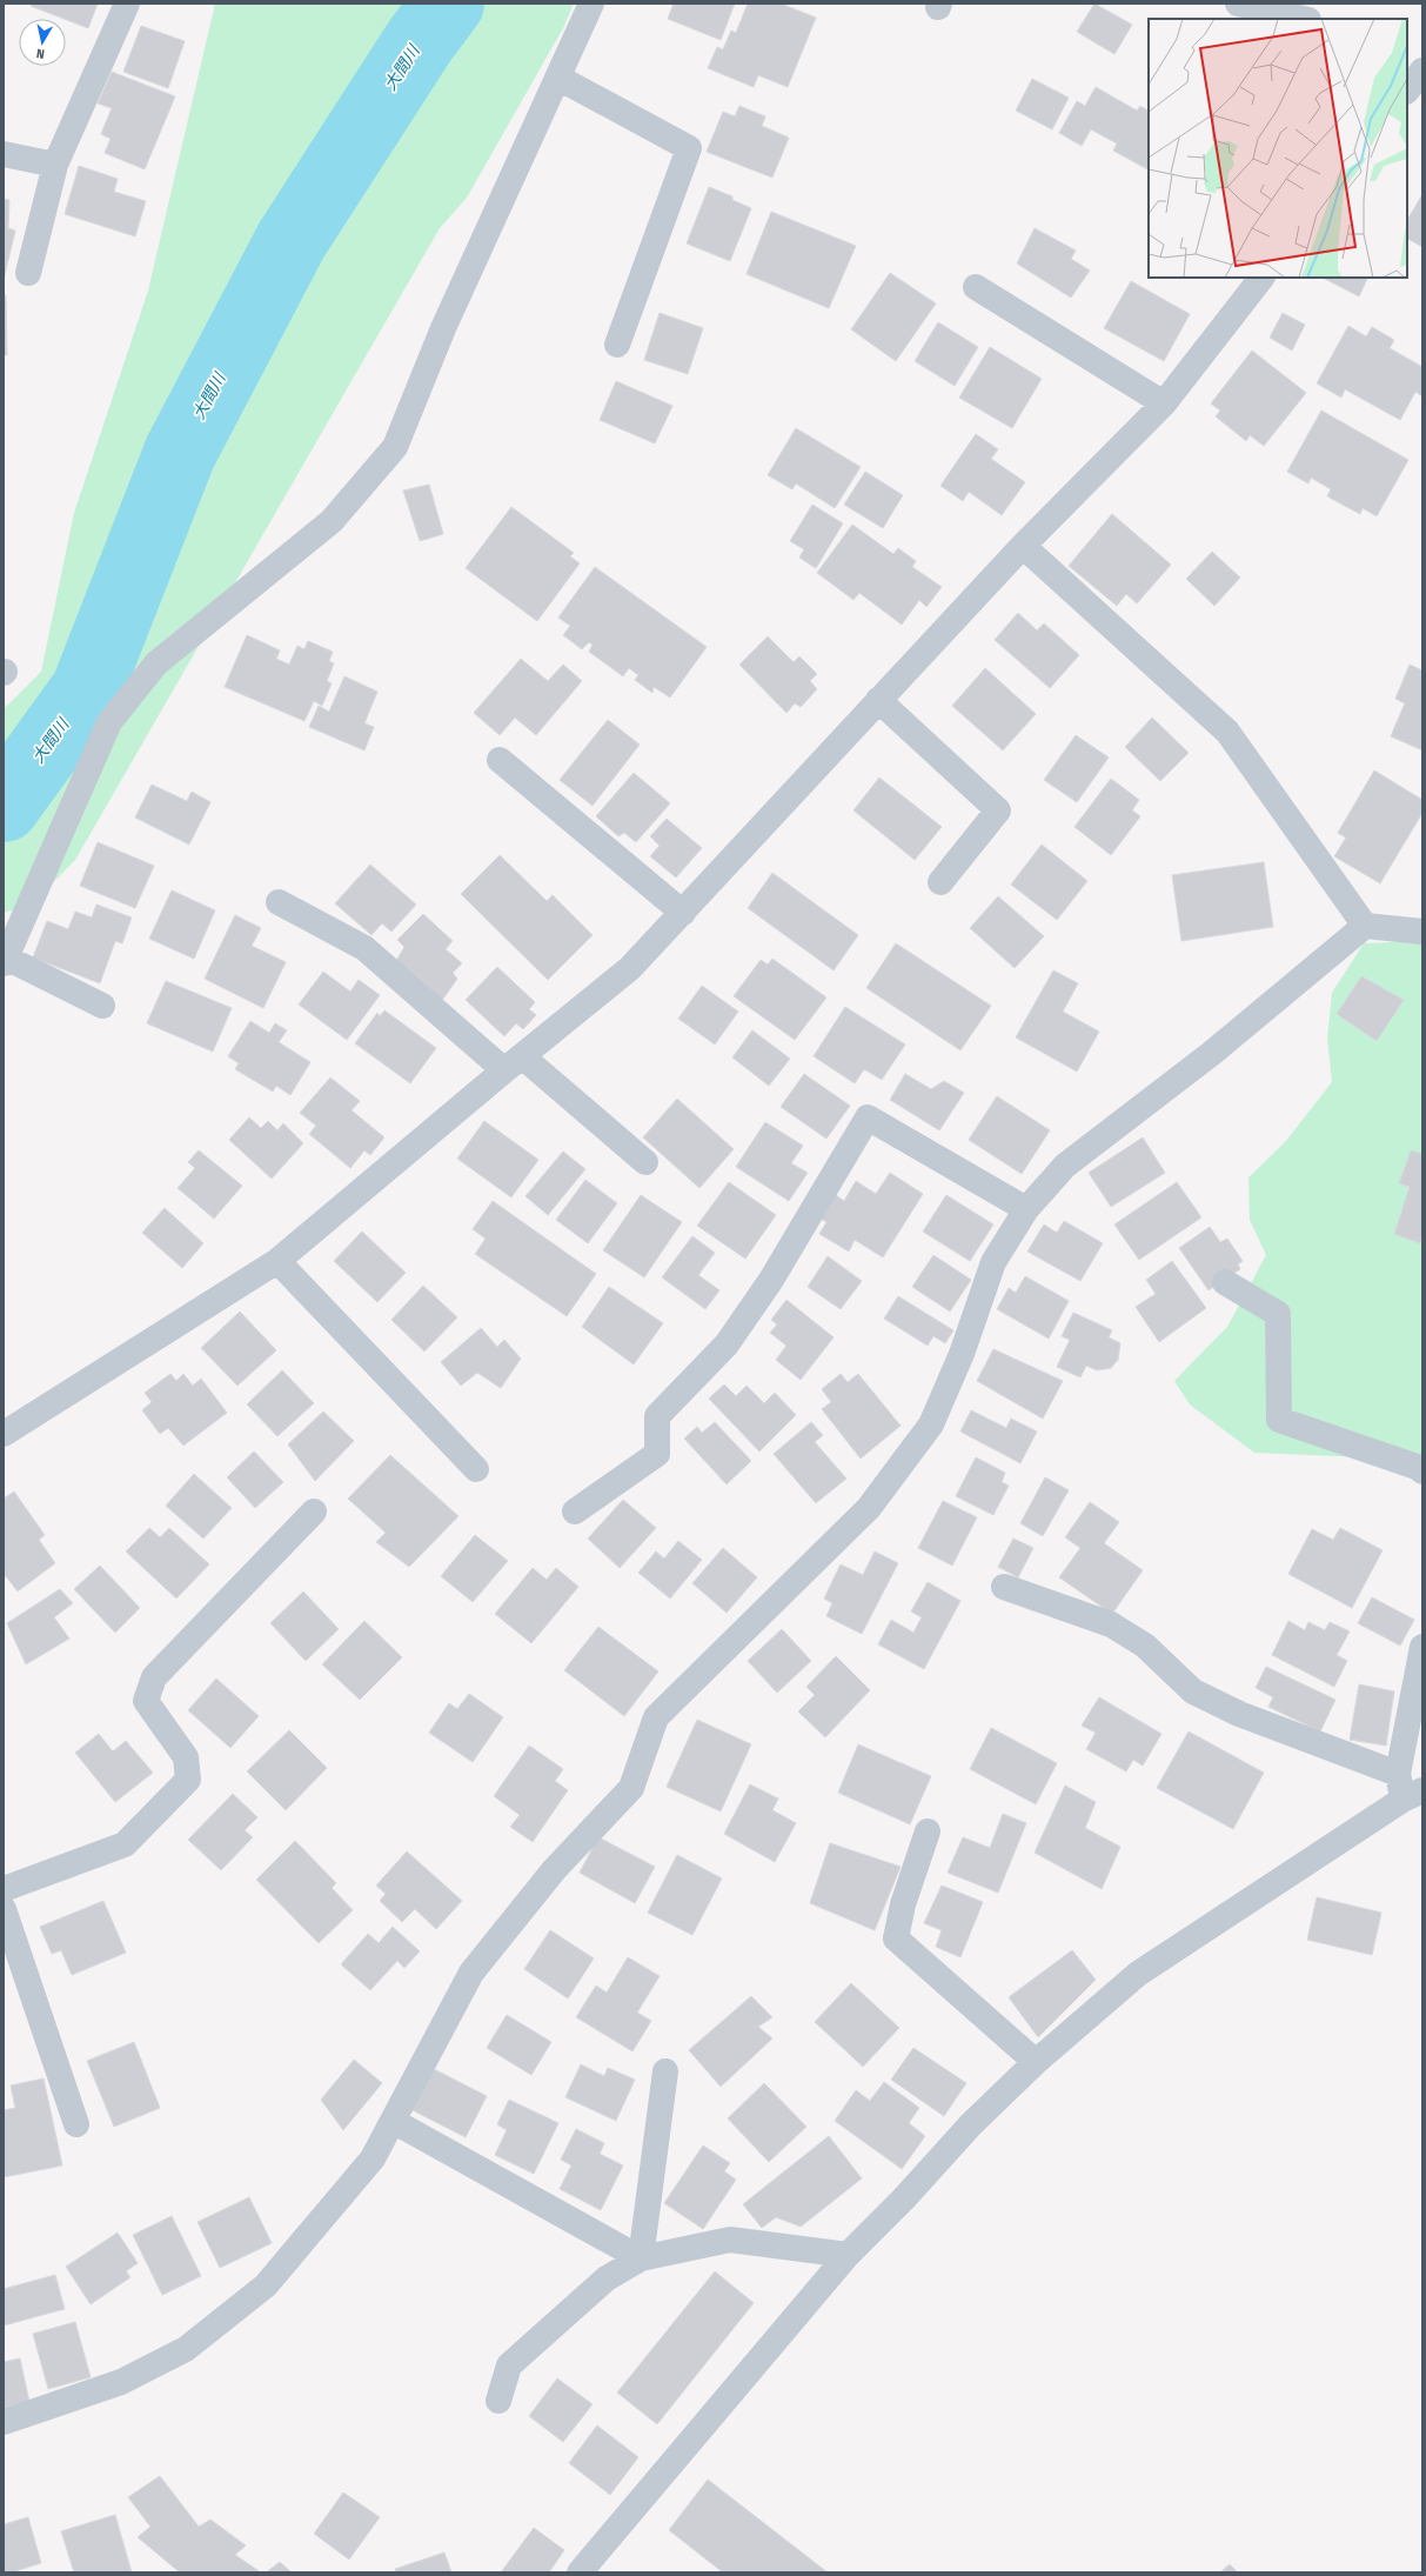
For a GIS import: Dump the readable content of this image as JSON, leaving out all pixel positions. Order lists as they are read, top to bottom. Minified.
{"water":["大間川"],"north":"bottom"}
